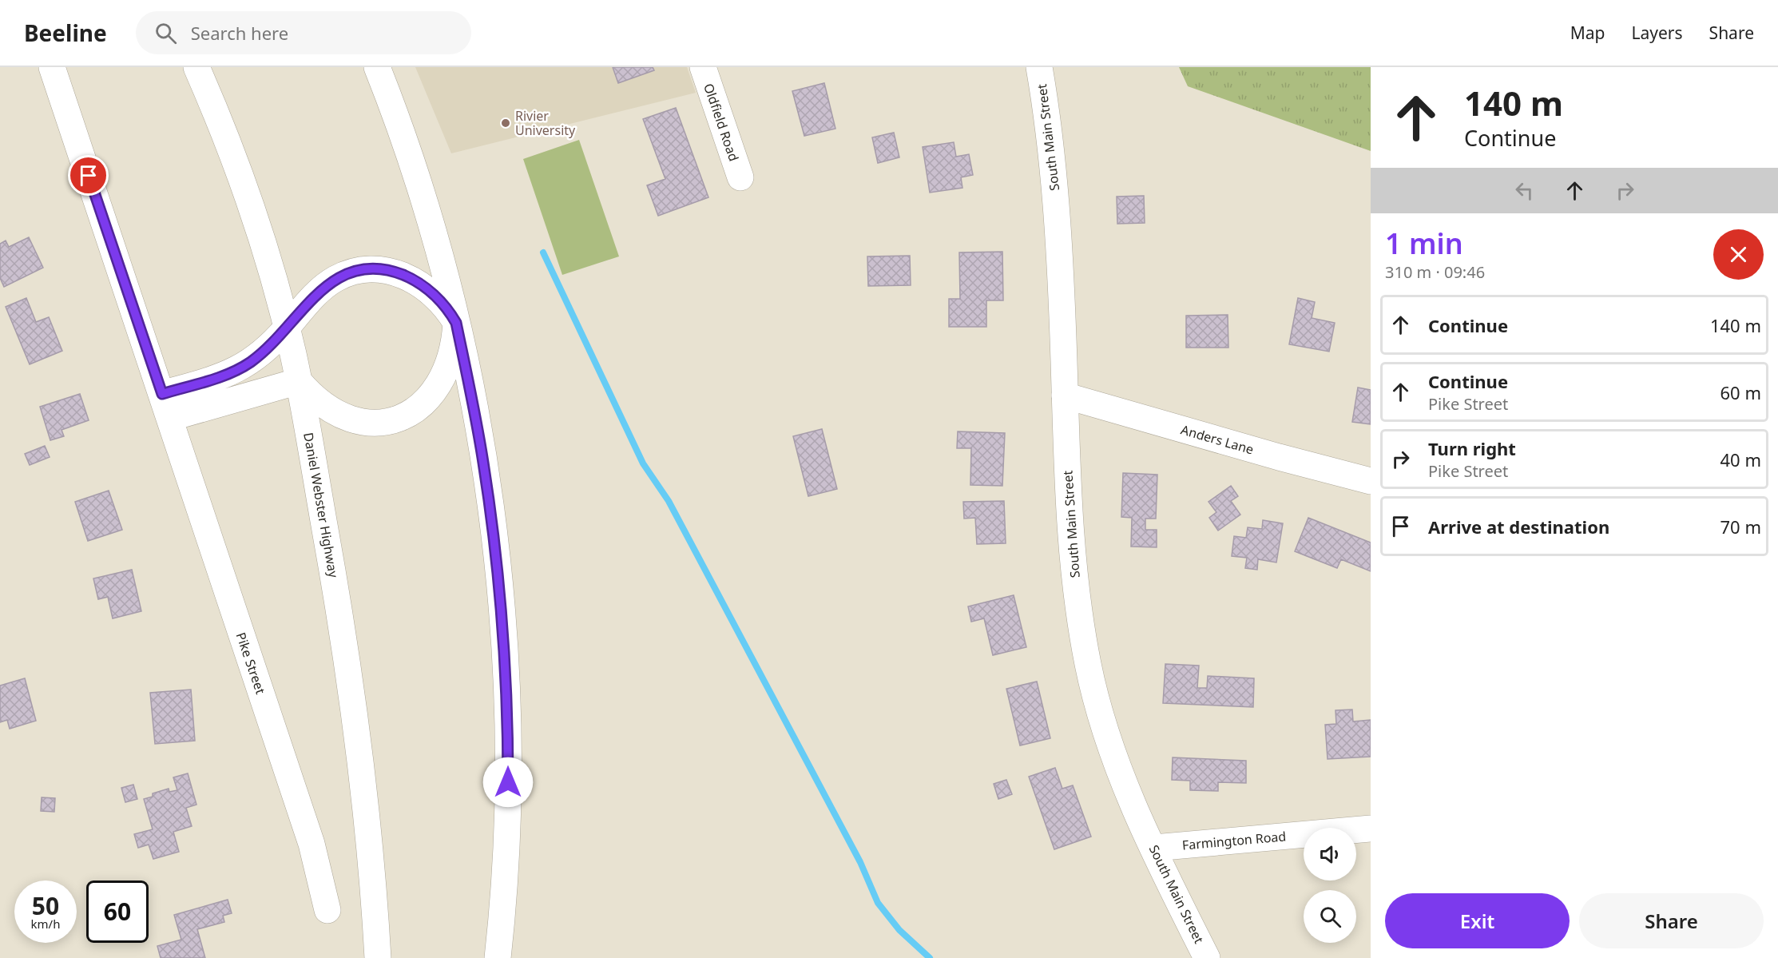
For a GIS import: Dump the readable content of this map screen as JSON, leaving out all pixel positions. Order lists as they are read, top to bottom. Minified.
{"streets":{"street":["Oldfield Road","South Main Street","Anders Lane","Daniel Webster Highway","Pike Street","Farmington Road"]},"crossings":[["South Main Street","Anders Lane"],["South Main Street","Farmington Road"]],"places":["Rivier University"],"page":{"header":"Beeline","search":"Search here","nav":["Map","Layers","Share"],"turn":["140 m","Continue"],"heading":["1 min","310 m · 09:46"],"list":[{"name":"Continue","value":"140 m"},{"name":"Continue","note":"Pike Street","value":"60 m"},{"name":"Turn right","note":"Pike Street","value":"40 m"},{"name":"Arrive at destination","value":"70 m"}],"speed":"50 km/h","limit":"60","buttons":["Exit","Share"]}}
